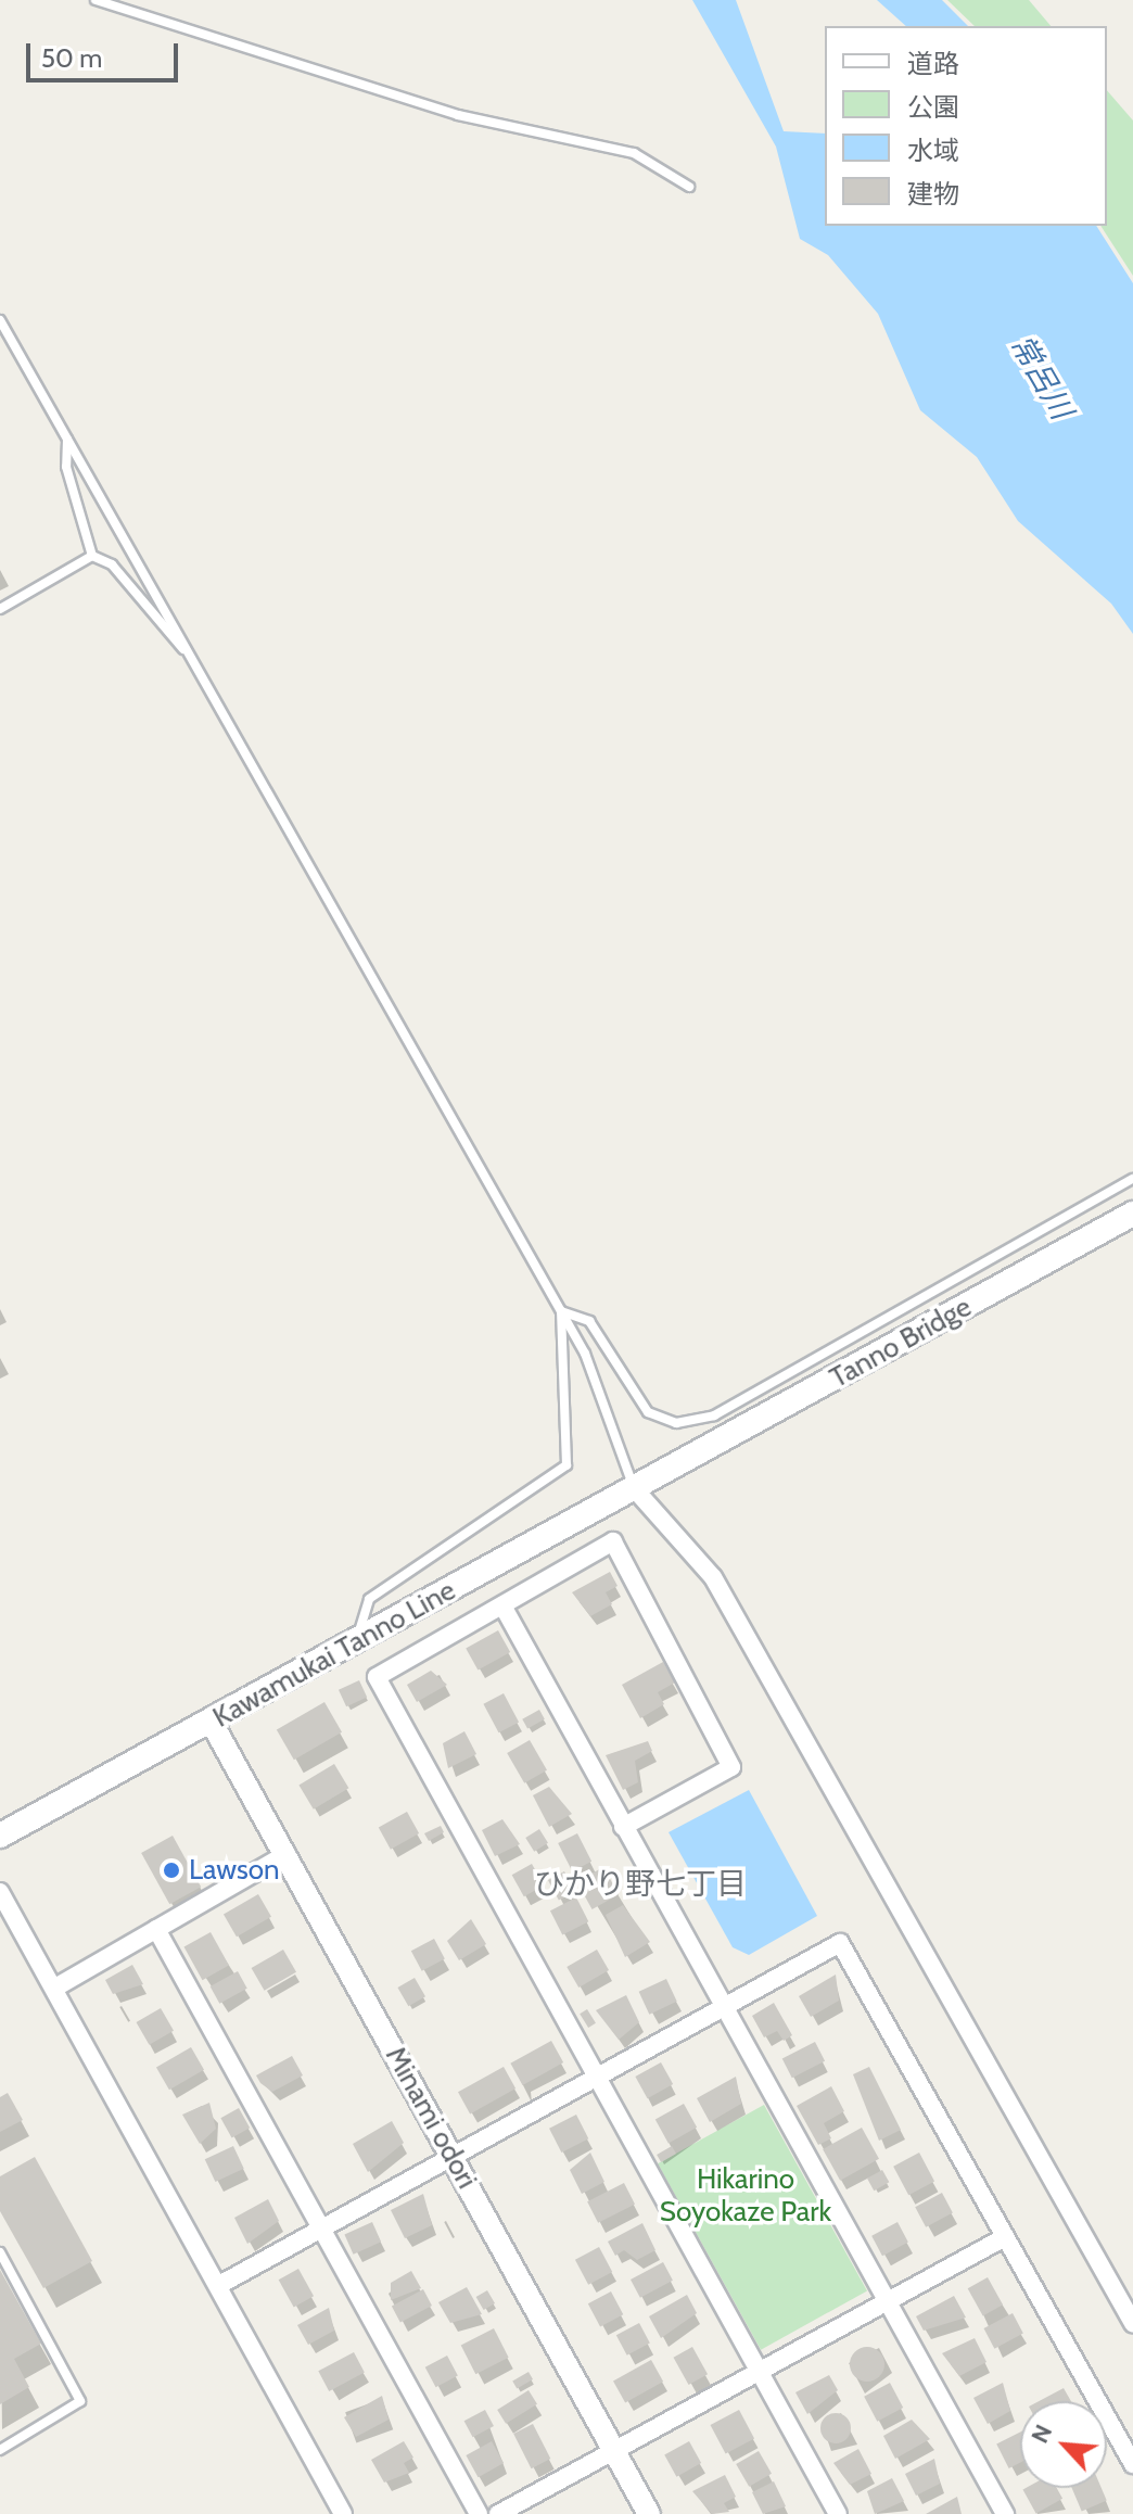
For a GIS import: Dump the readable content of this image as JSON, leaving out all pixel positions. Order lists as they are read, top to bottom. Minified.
{"streets":{"main road":["Tanno Bridge","Kawamukai Tanno Line"],"street":["Minami odori"]},"crossings":[["Tanno Bridge","Kawamukai Tanno Line"],["Kawamukai Tanno Line","Minami odori"]],"districts":["ひかり野七丁目"],"water":["常呂川"],"parks":["Hikarino Soyokaze Park"],"places":["Lawson"],"legend":["道路","公園","水域","建物"],"scale_bar":"50 m","north":"top left"}
